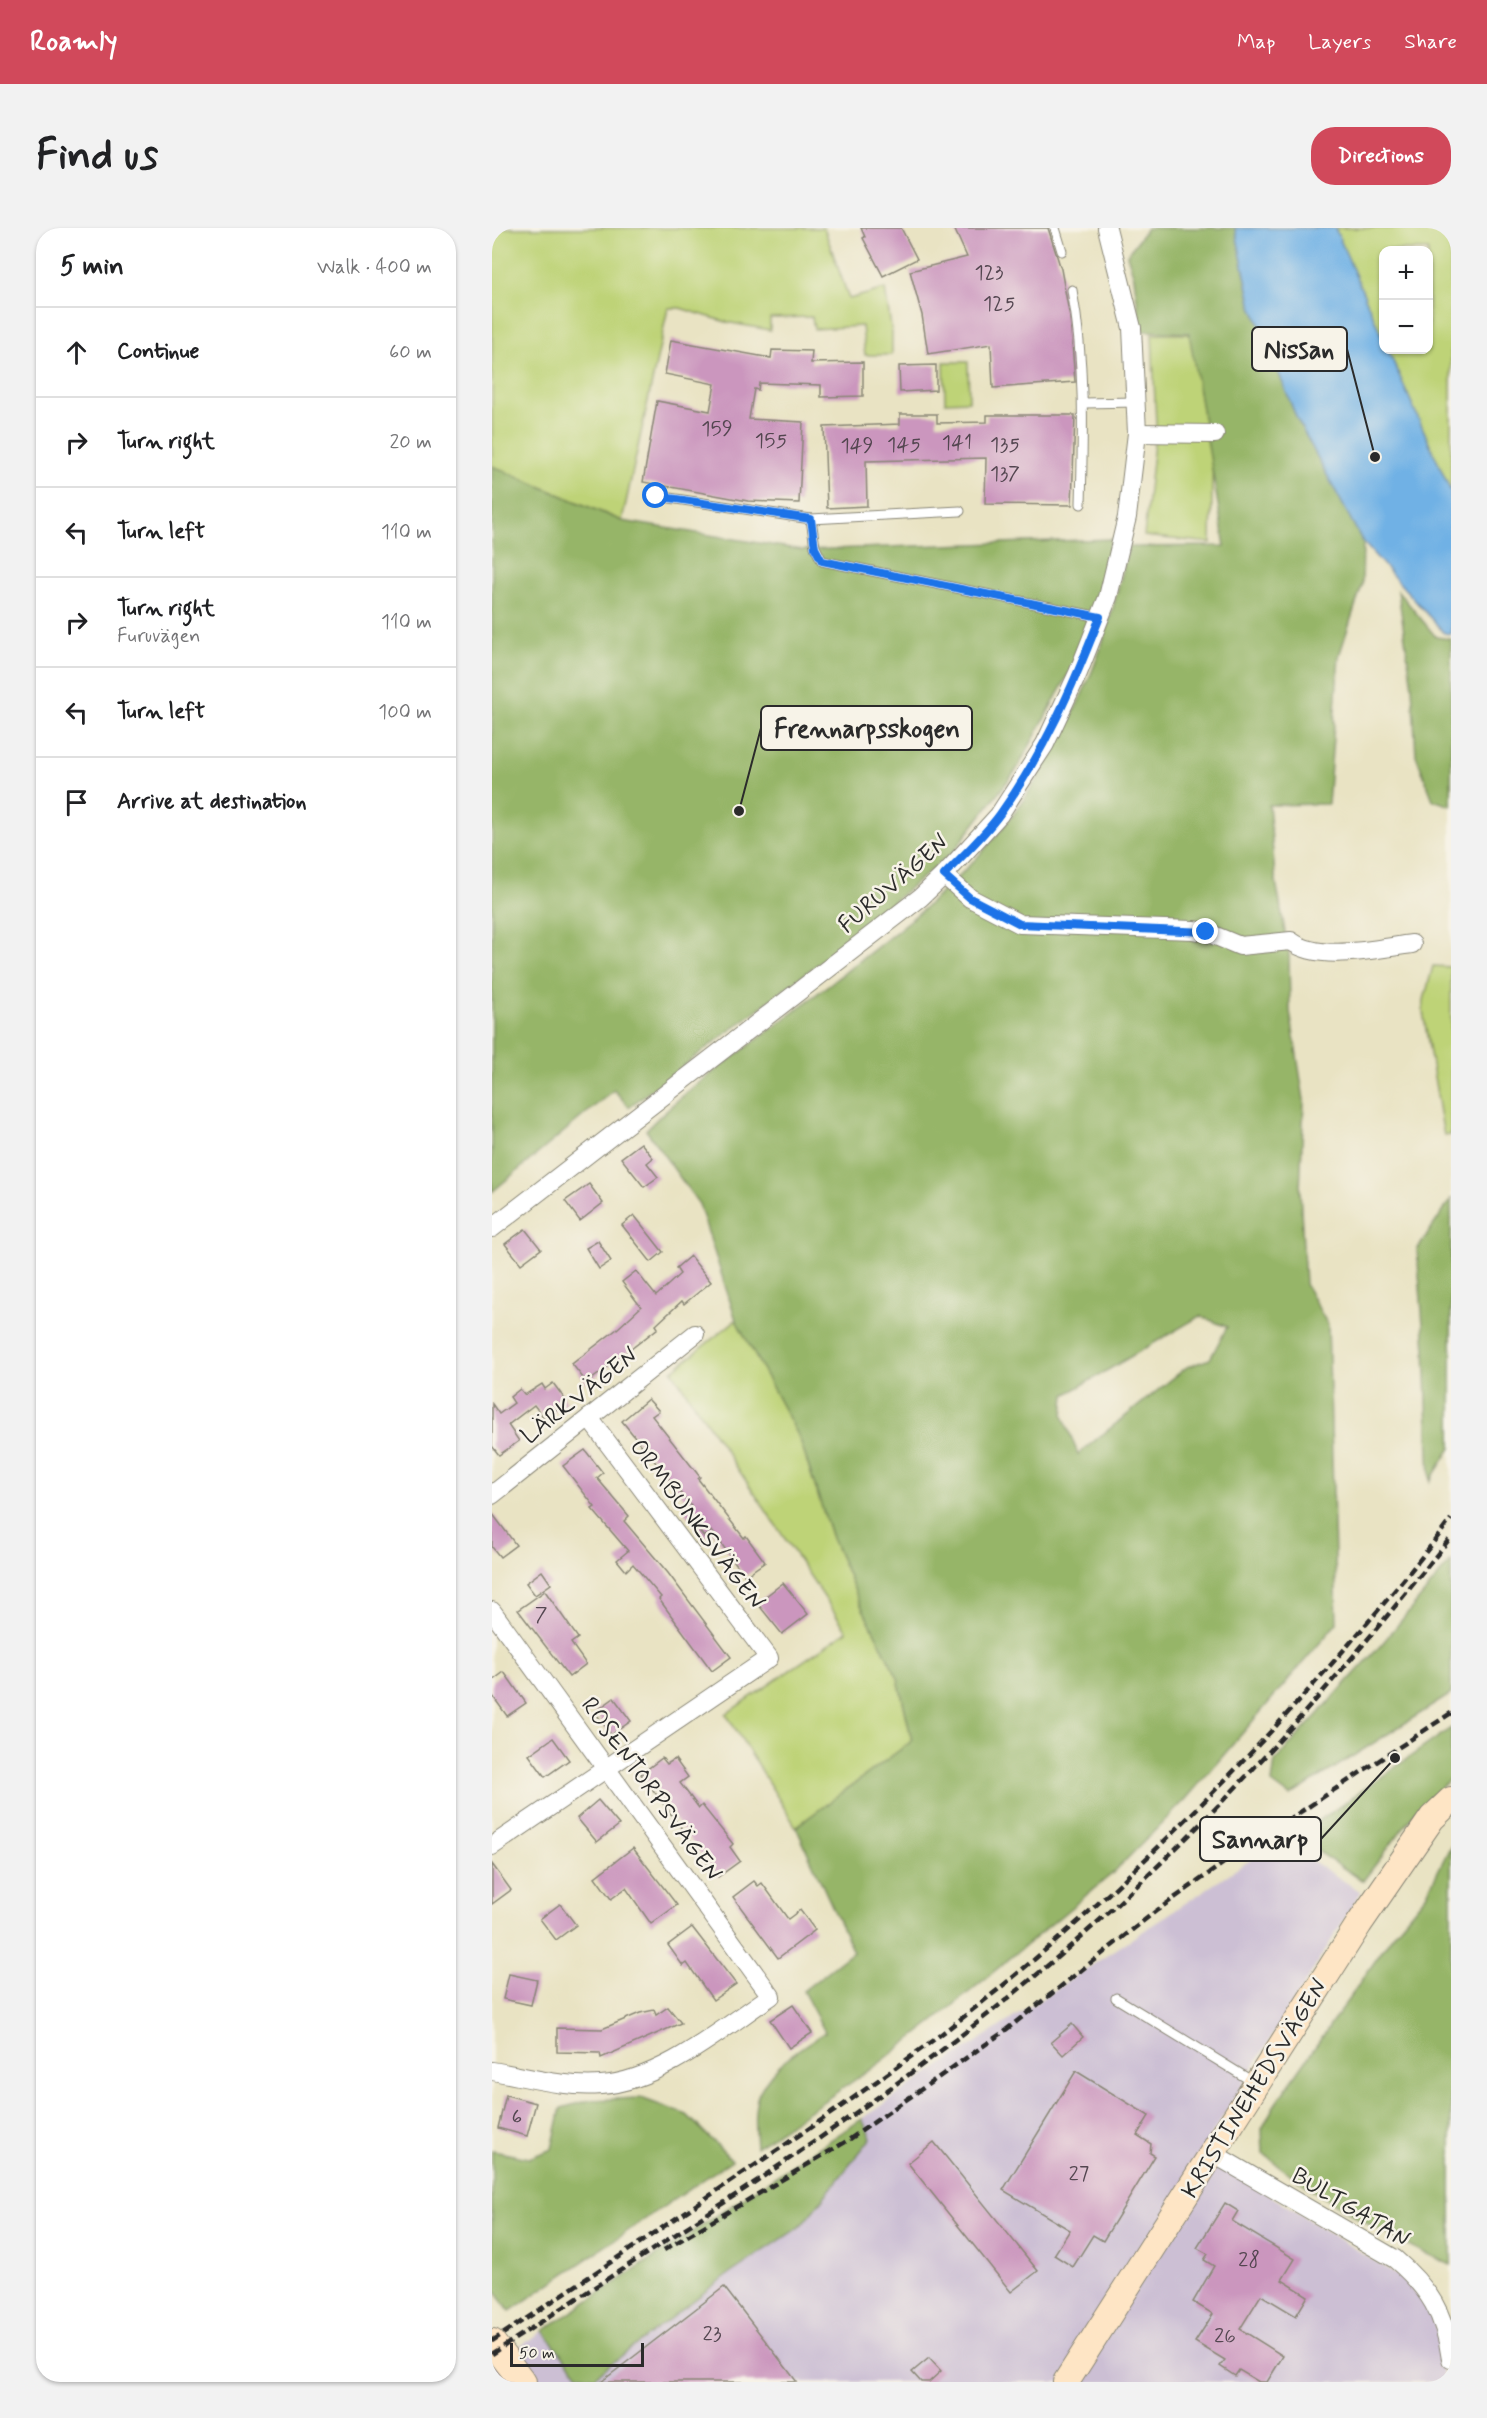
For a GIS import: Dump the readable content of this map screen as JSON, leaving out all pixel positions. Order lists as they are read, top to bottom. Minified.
{"streets":{"street":["FURUVÄGEN","LÄRKVÄGEN","ORMBUNKSVÄGEN","ROSENTORPSVÄGEN","KRISTINEHEDSVÄGEN","BULTGATAN"]},"crossings":[["LÄRKVÄGEN","ORMBUNKSVÄGEN"],["ORMBUNKSVÄGEN","ROSENTORPSVÄGEN"],["KRISTINEHEDSVÄGEN","BULTGATAN"]],"places":["Nissan","Frennarpsskogen","Sannarp"],"house_numbers":["123","125","159","155","141","145","135","149","137","7","6","27","28","23","26"],"scale_bar":"50 m","page":{"header":"Roamly","nav":["Map","Layers","Share"],"buttons":"Directions","title":"Find us","heading":["5 min","Walk · 400 m"],"map_buttons":["+","−"],"list":[["Continue","60 m"],["Turn right","20 m"],["Turn left","110 m"],["Turn right","Furuvägen","110 m"],["Turn left","100 m"],"Arrive at destination"],"scale":"50 m"}}
